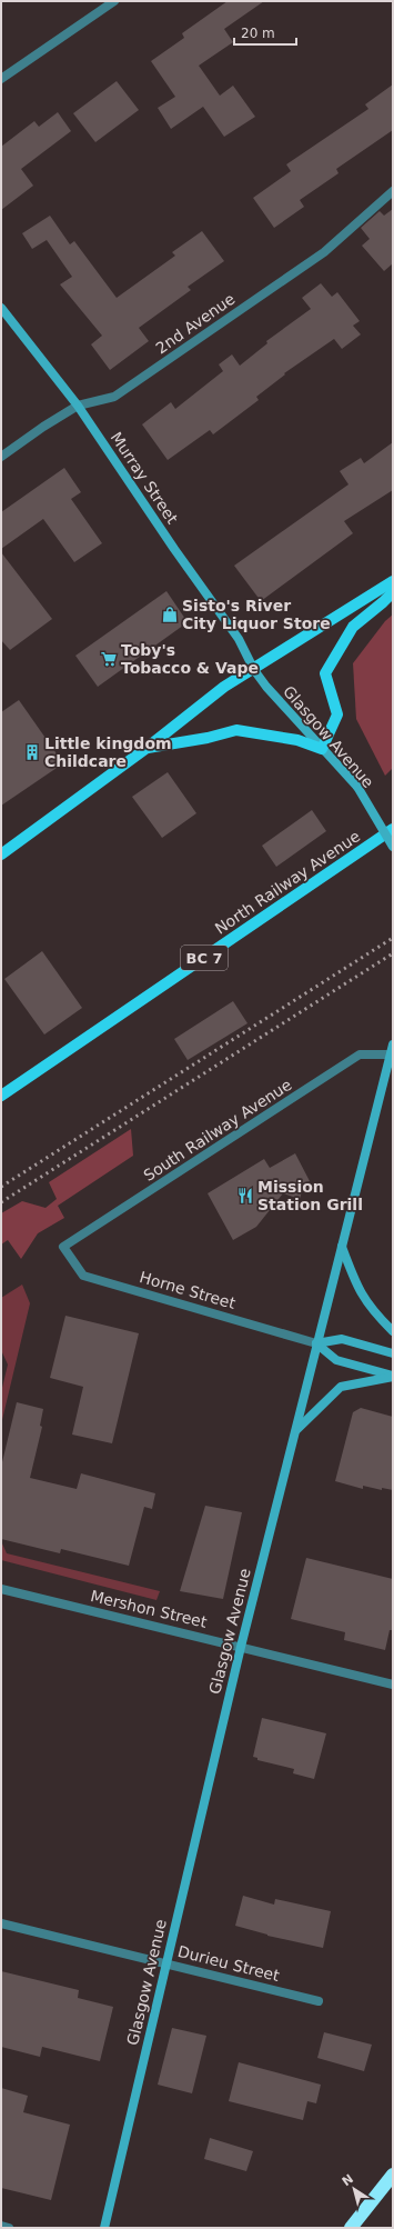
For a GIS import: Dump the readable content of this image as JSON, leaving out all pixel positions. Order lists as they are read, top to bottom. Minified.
{"streets":{"main road":["North Railway Avenue","BC 7"],"street":["2nd Avenue","Murray Street","Glasgow Avenue","South Railway Avenue","Horne Street","Mershon Street","Durieu Street"]},"crossings":[["2nd Avenue","Murray Street"],["Murray Street","Glasgow Avenue"],["Glasgow Avenue","Horne Street"],["Glasgow Avenue","Mershon Street"],["Glasgow Avenue","Durieu Street"],["South Railway Avenue","Horne Street"]],"places":{"shop":["Sisto's River City Liquor Store"],"supermarket":["Toby's Tobacco & Vape"],"building":["Little kingdom Childcare"],"restaurant":["Mission Station Grill"]},"scale_bar":"20 m","north":"top left"}
